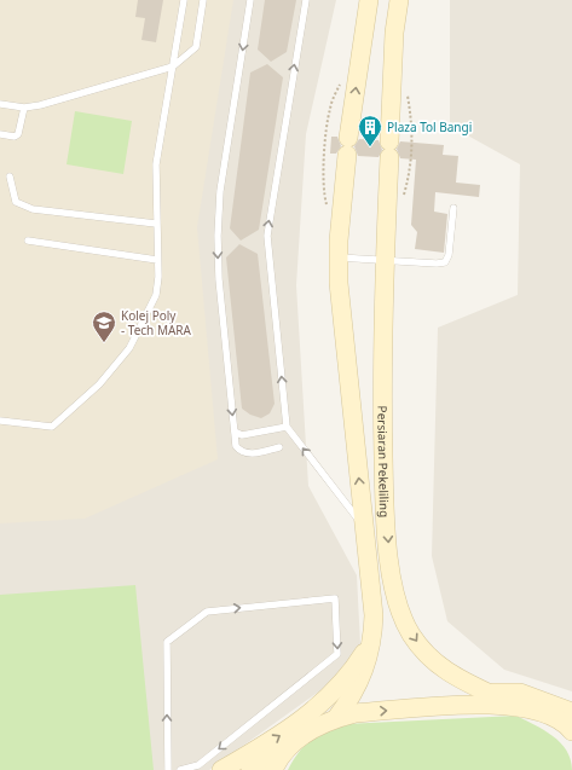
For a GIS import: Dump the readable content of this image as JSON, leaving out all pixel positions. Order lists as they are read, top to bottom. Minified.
{"streets":{"main road":["Persiaran Pekeliling"]},"places":{"building":["Plaza Tol Bangi"],"school or university":["Kolej Poly - Tech MARA"]}}
